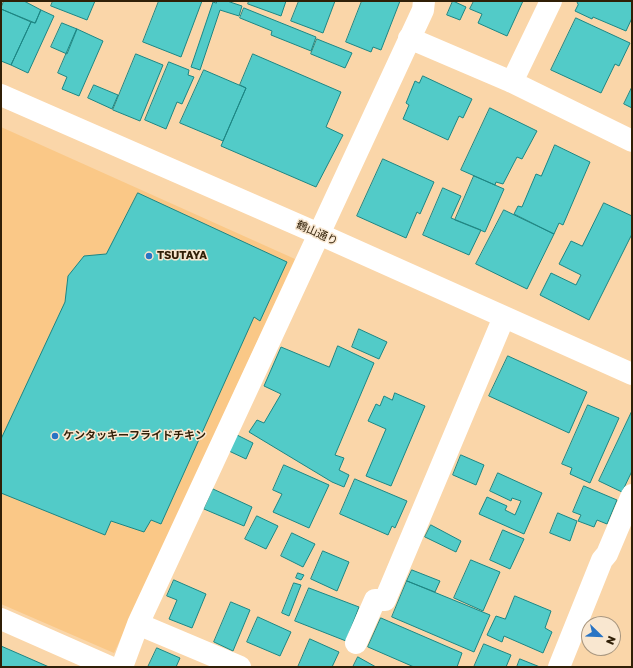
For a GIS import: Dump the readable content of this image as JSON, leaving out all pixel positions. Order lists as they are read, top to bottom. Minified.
{"streets":{"street":["鶴山通り"]},"places":["TSUTAYA","ケンタッキーフライドチキン"],"north":"bottom right"}
